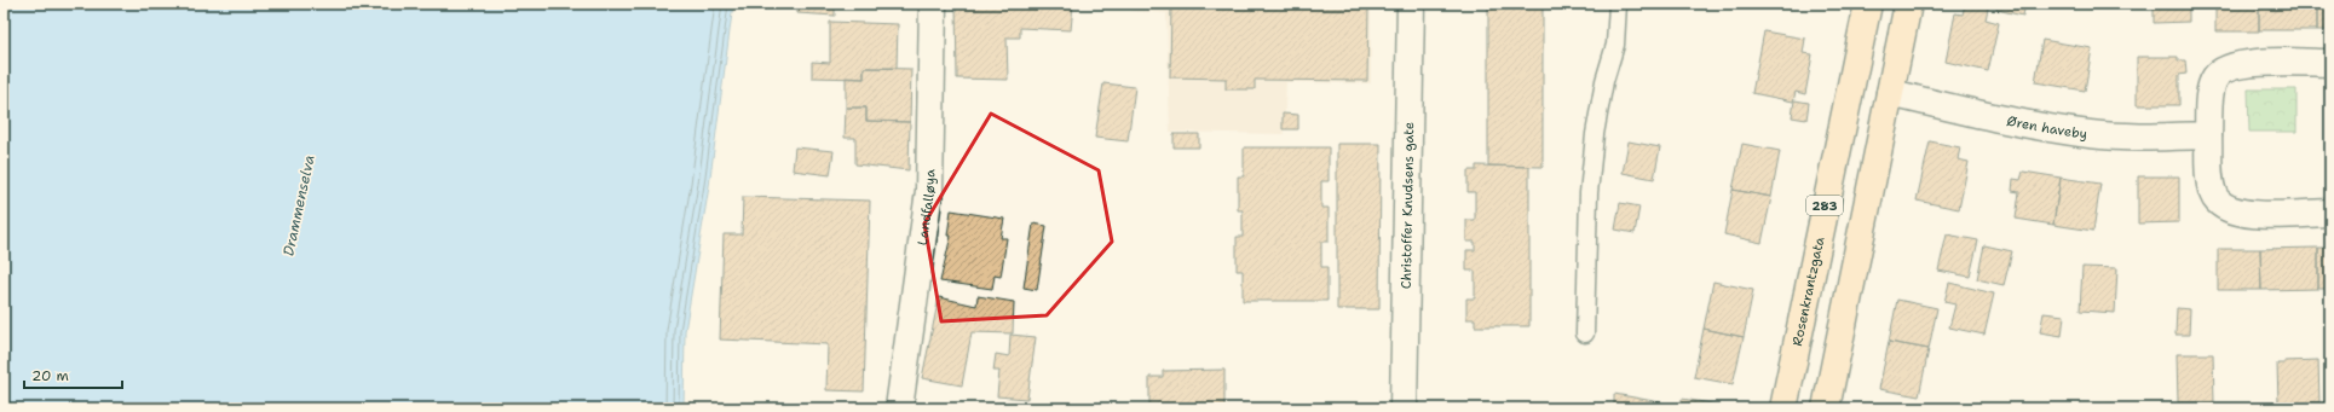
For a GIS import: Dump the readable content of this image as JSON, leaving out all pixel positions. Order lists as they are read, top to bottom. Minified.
{"streets":{"main road":["283","Rosenkrantzgata"],"street":["Øren haveby","Christoffer Knudsens gate","Landfalløya"]},"water":["Drammenselva"],"scale_bar":"20 m"}
